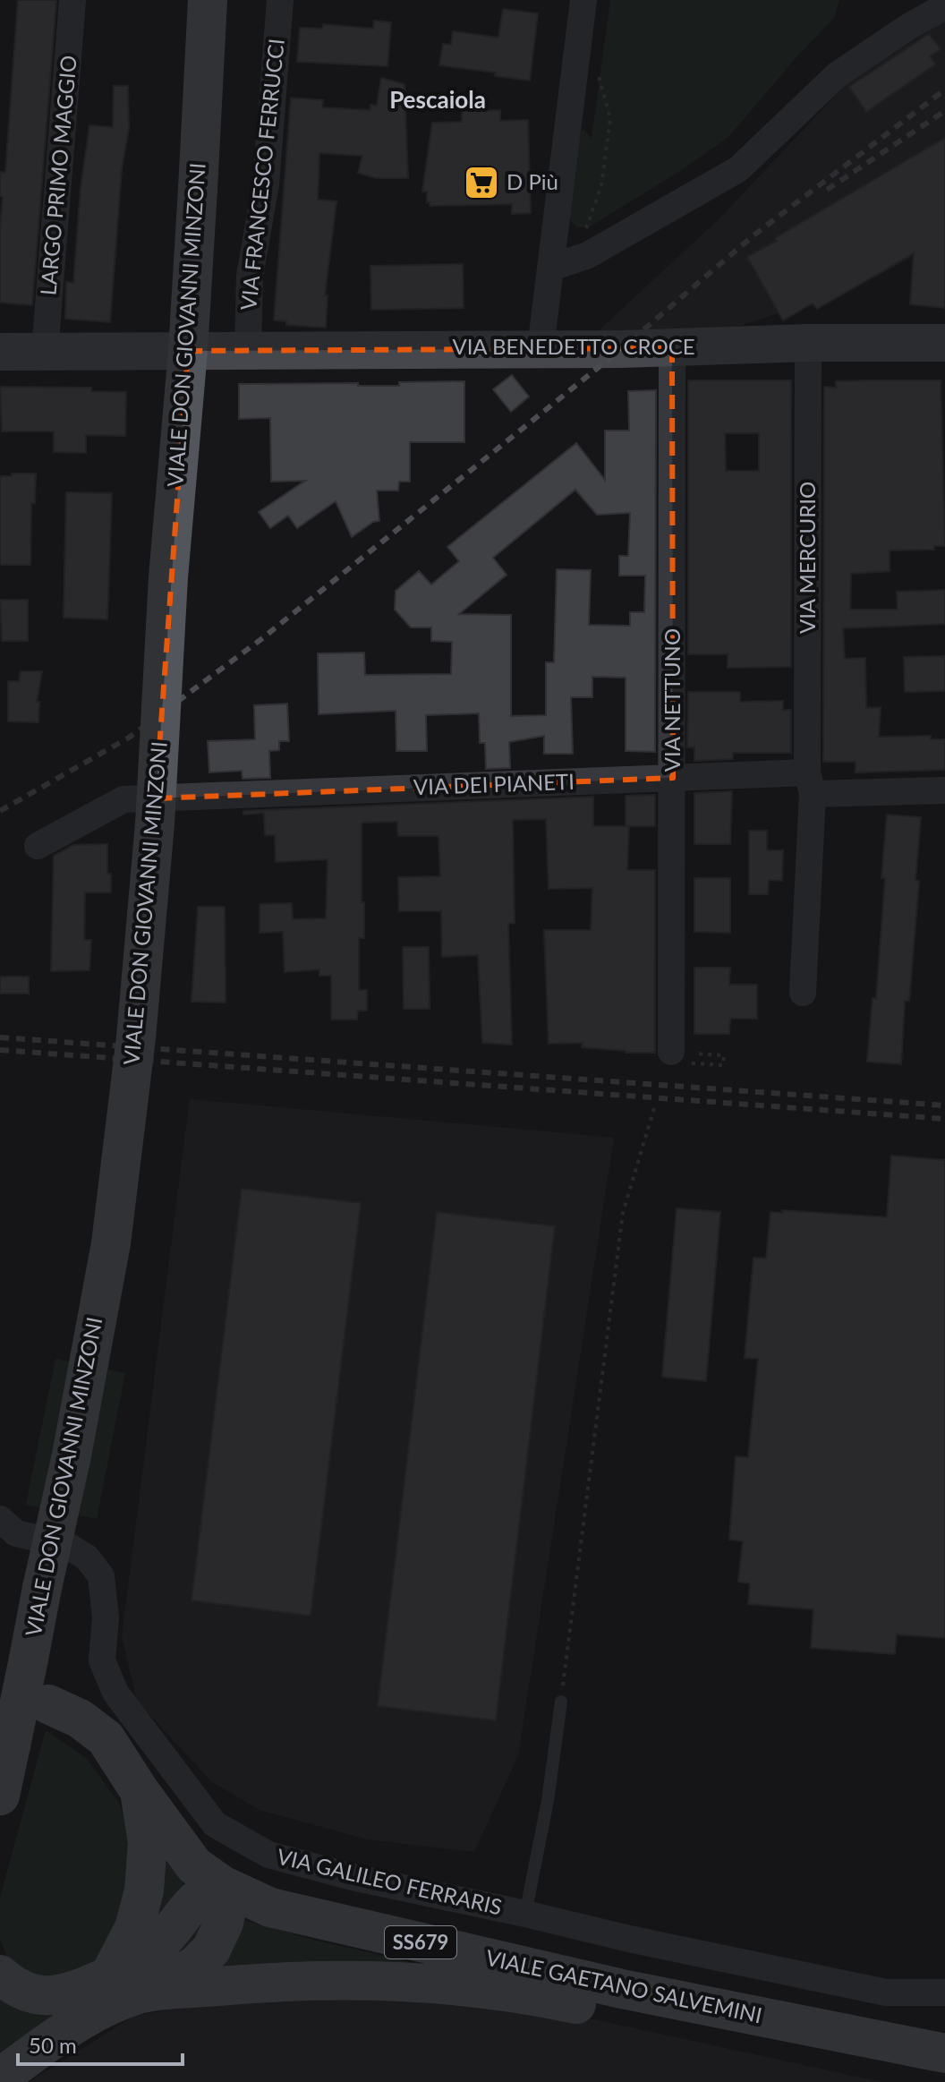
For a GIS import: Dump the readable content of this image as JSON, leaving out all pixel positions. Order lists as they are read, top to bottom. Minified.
{"streets":{"main road":["VIALE DON GIOVANNI MINZONI","VIA BENEDETTO CROCE","SS679","VIALE GAETANO SALVEMINI"],"street":["VIA FRANCESCO FERRUCCI","LARGO PRIMO MAGGIO","VIA MERCURIO","VIA NETTUNO","VIA DEI PIANETI","VIA GALILEO FERRARIS"]},"crossings":[["VIA FRANCESCO FERRUCCI","VIA BENEDETTO CROCE"],["LARGO PRIMO MAGGIO","VIA BENEDETTO CROCE"],["VIA BENEDETTO CROCE","VIA MERCURIO"],["VIA BENEDETTO CROCE","VIA NETTUNO"],["VIA MERCURIO","VIA DEI PIANETI"],["VIA NETTUNO","VIA DEI PIANETI"]],"districts":["Pescaiola"],"places":{"supermarket":["D Più"]},"scale_bar":"50 m"}
